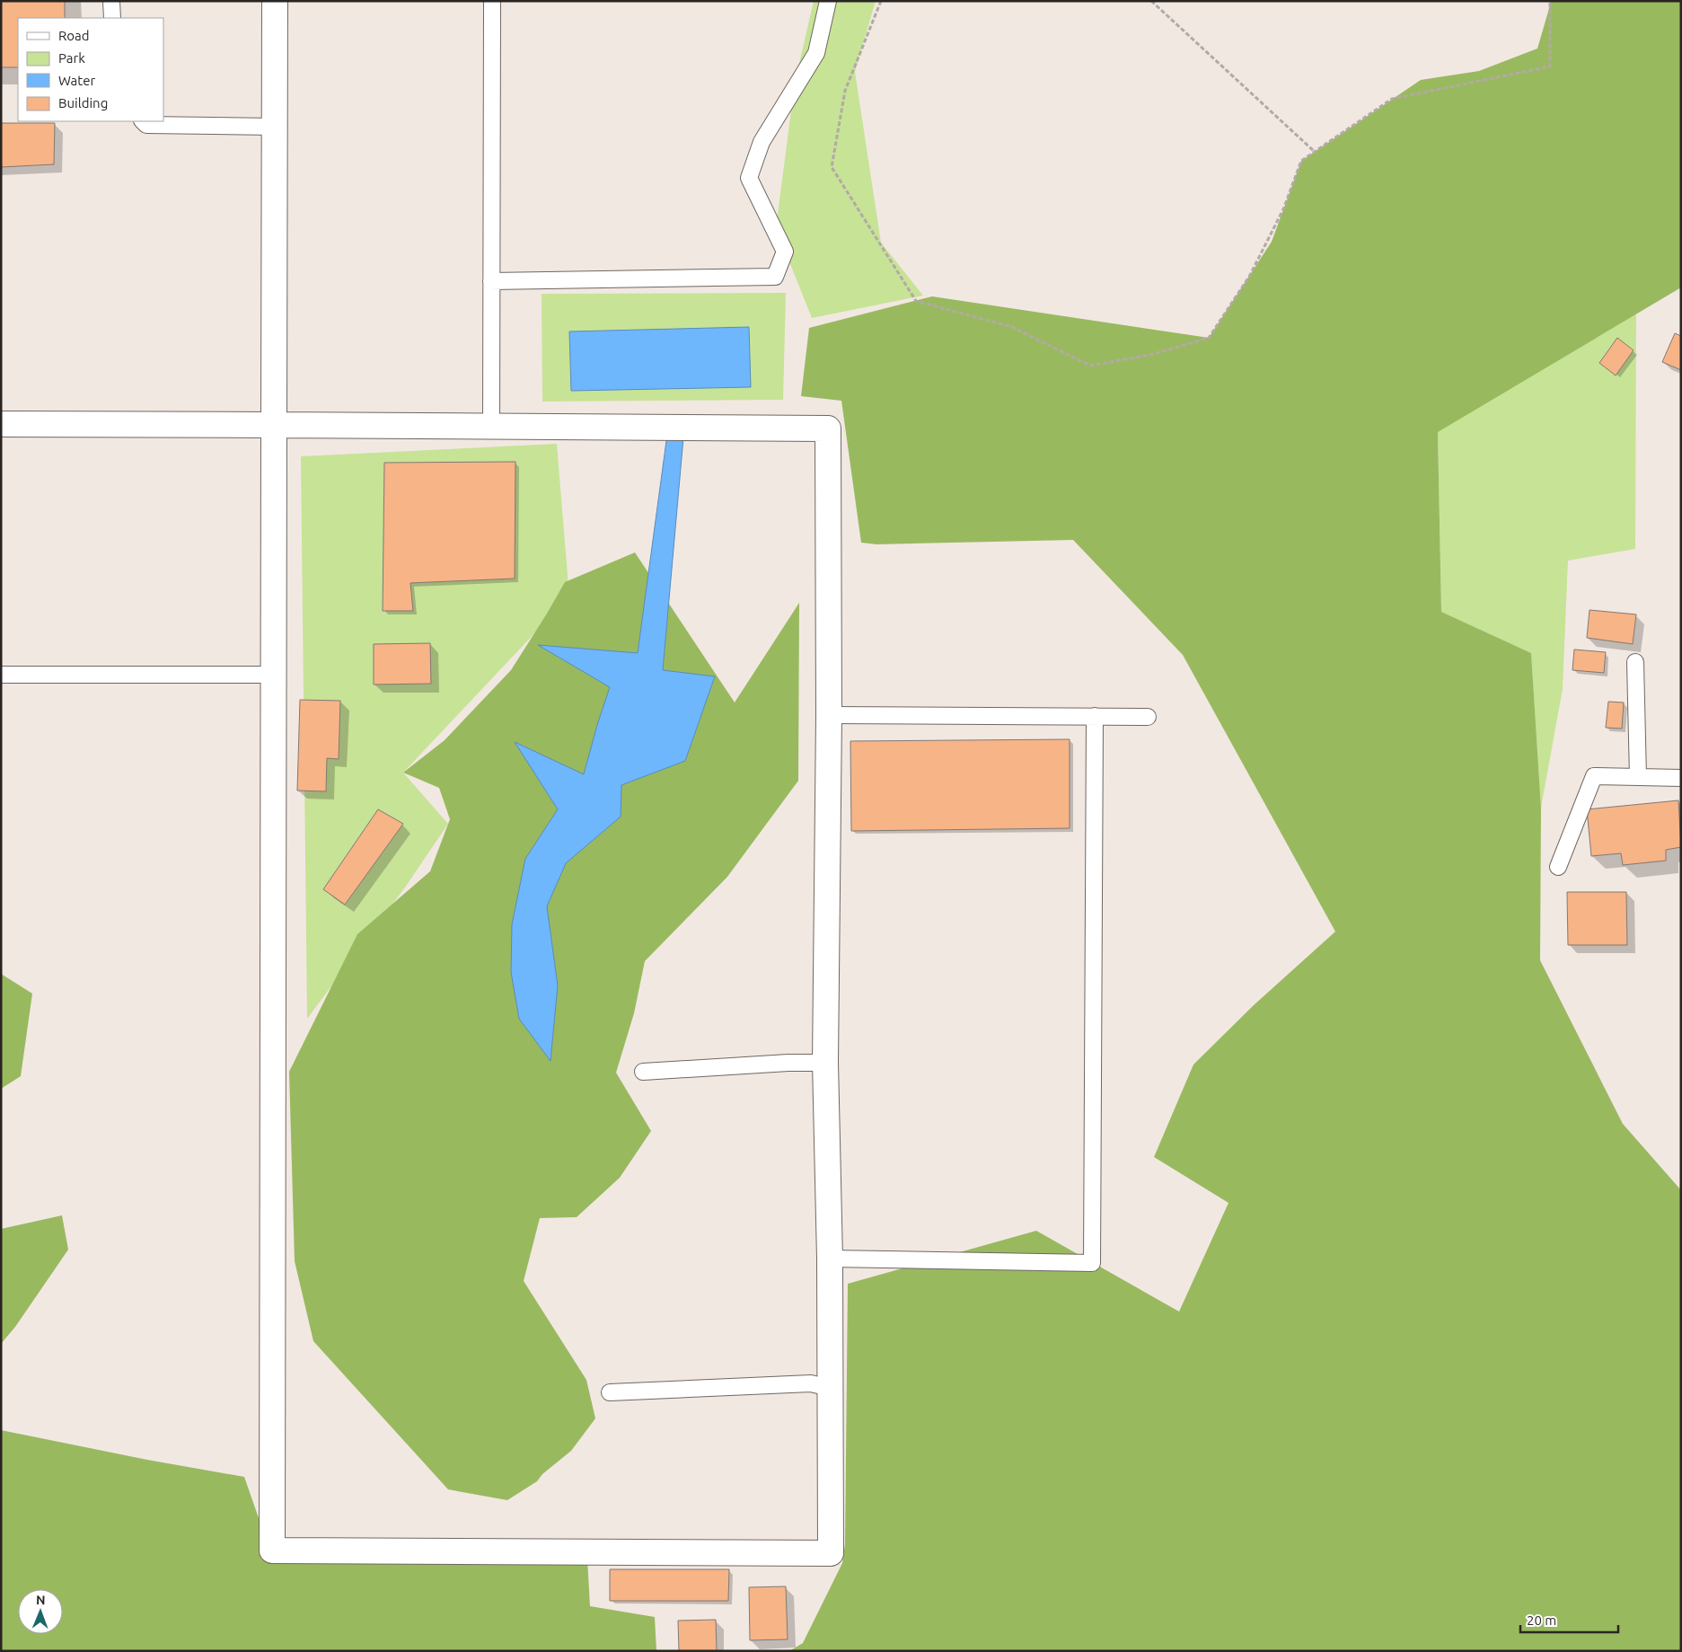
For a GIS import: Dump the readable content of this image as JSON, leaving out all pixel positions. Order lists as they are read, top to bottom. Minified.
{"legend":["Road","Park","Water","Building"],"scale_bar":"20 m","north":"top"}
